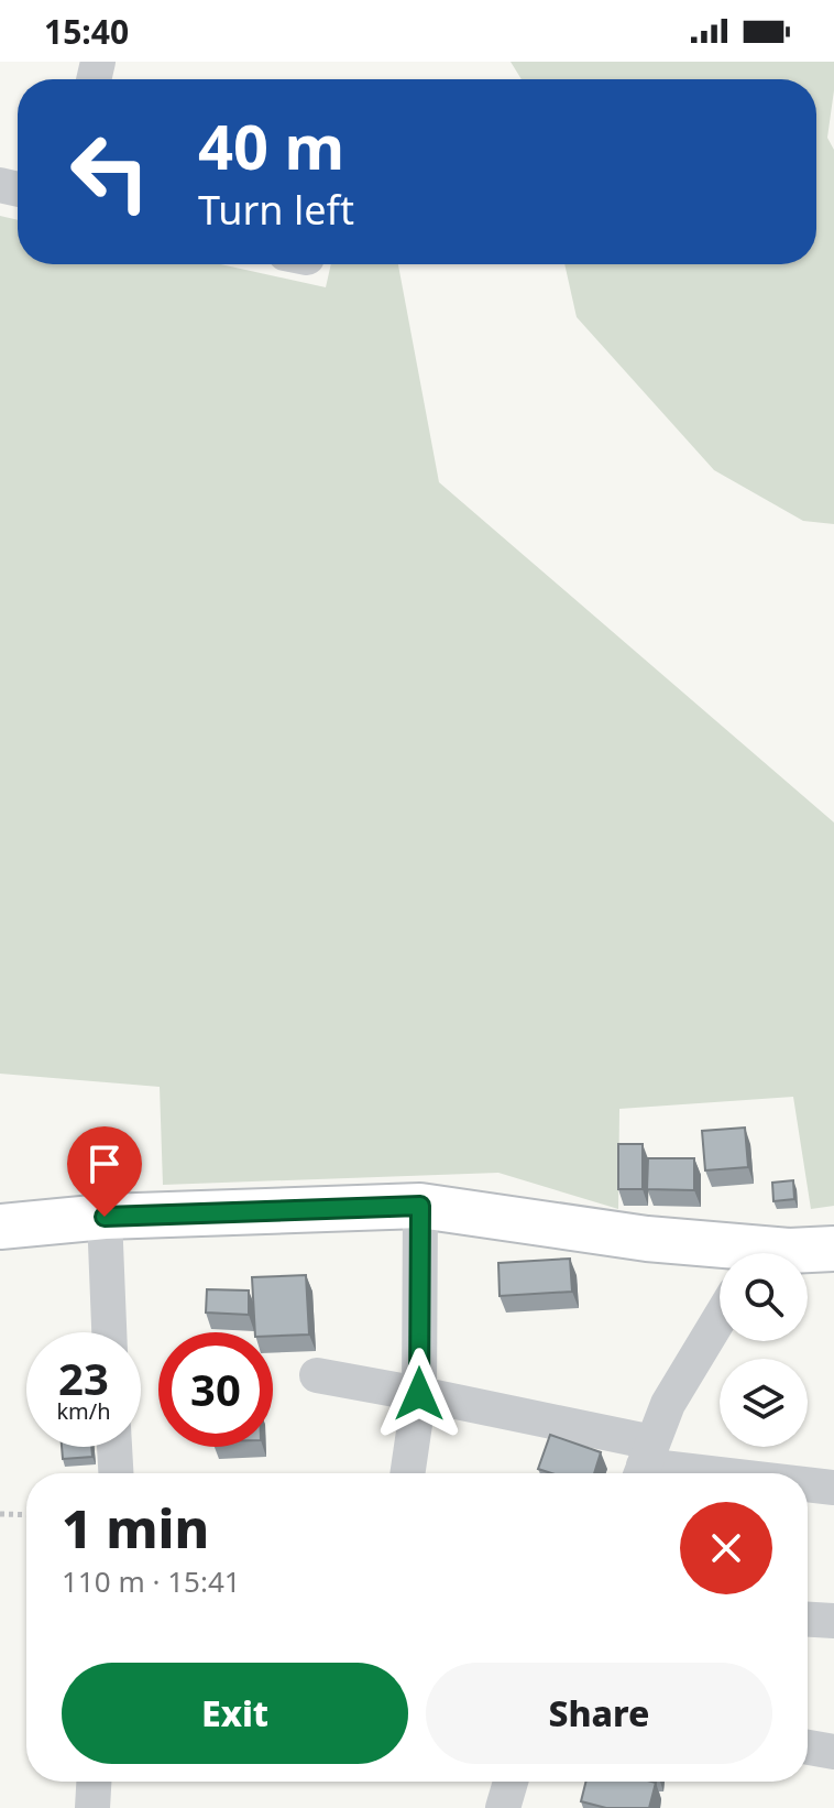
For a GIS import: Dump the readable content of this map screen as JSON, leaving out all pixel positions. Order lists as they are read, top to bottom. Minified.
{"page":{"status":"15:40","turn":["40 m","Turn left"],"speed":"23 km/h","limit":"30","heading":["1 min","110 m · 15:41"],"buttons":["Exit","Share"]}}
